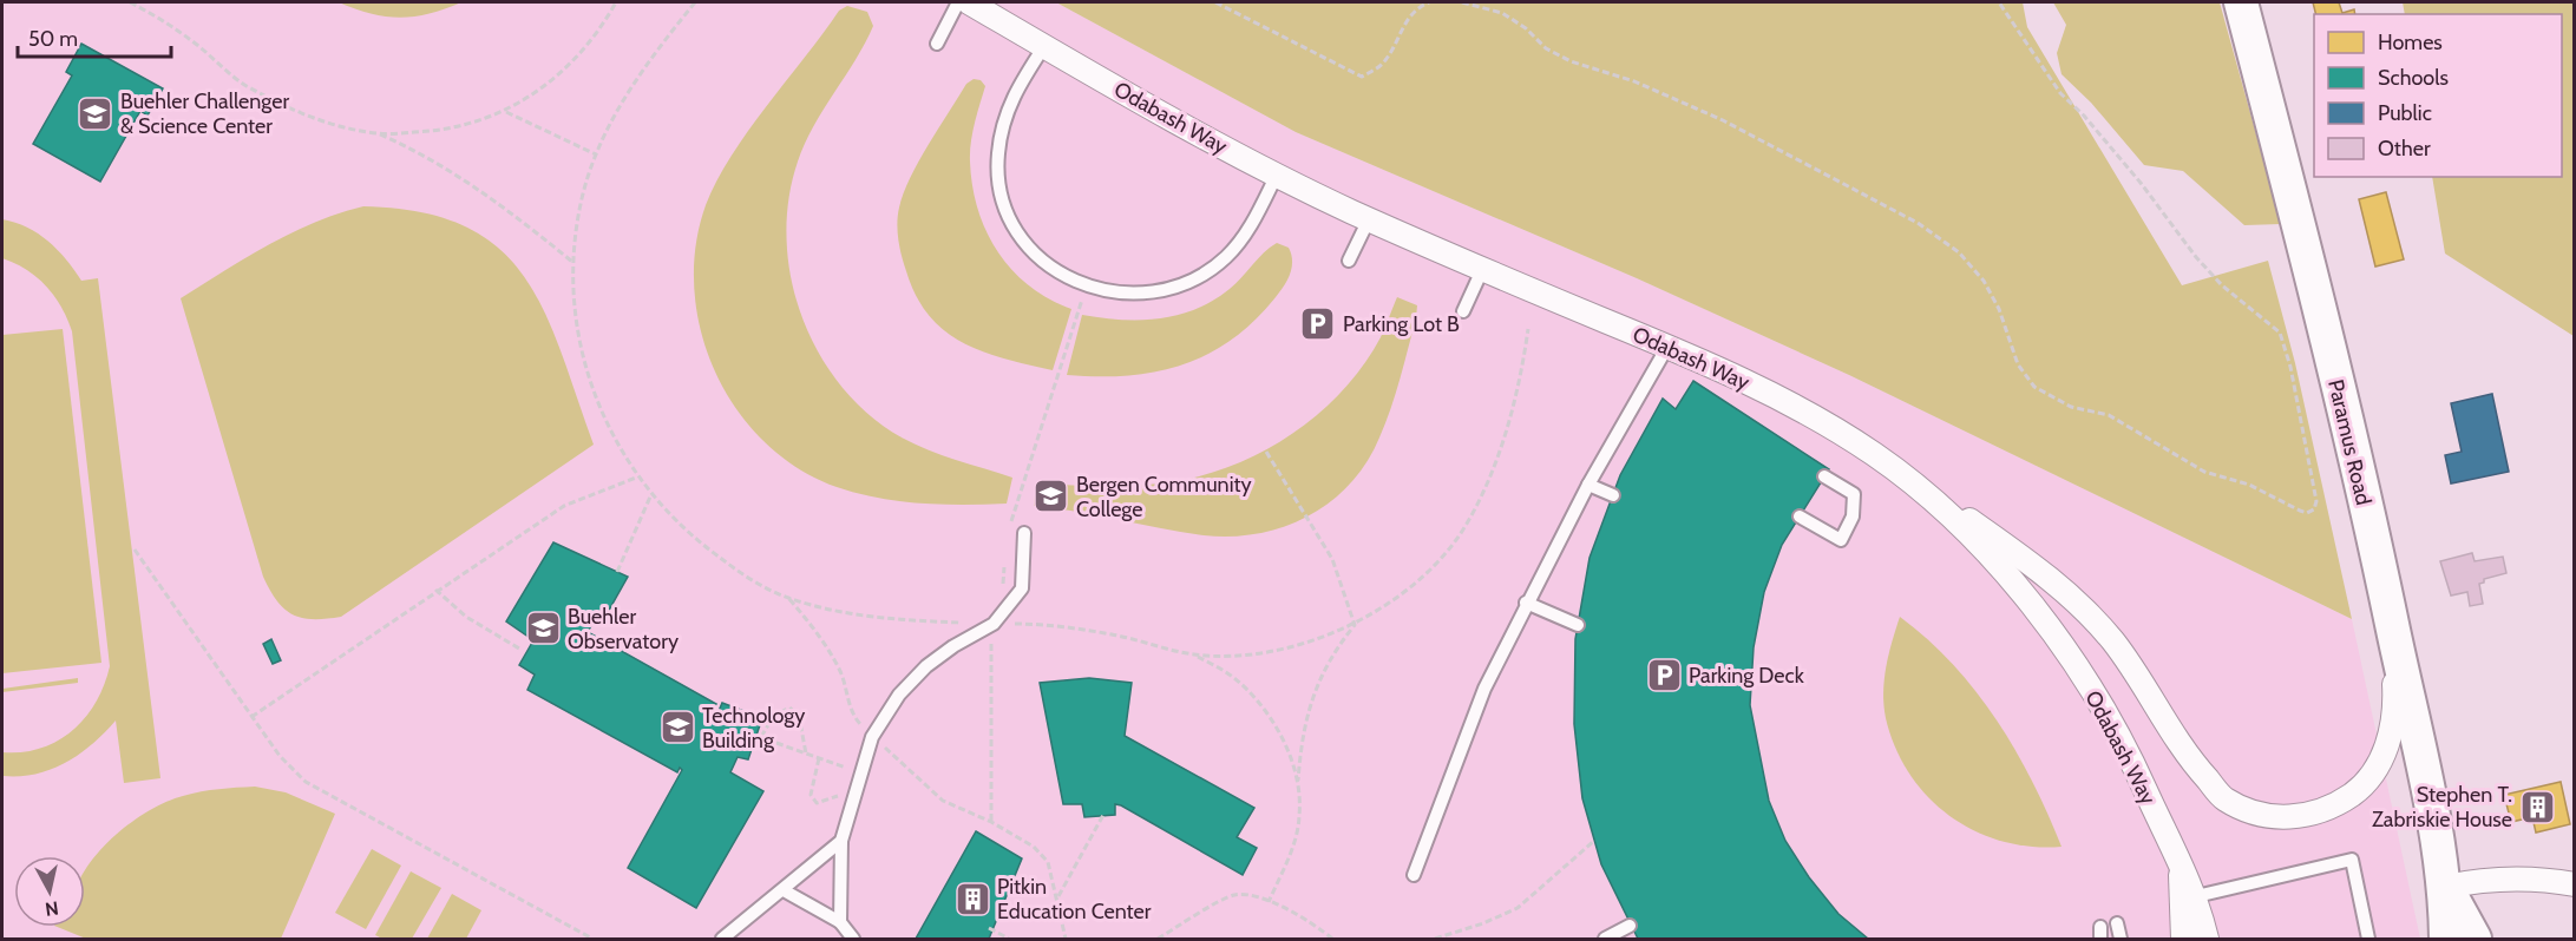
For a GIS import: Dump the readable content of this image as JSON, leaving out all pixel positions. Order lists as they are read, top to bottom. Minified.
{"streets":{"main road":["Paramus Road"],"street":["Odabash Way"]},"places":{"school or university":["Buehler Challenger & Science Center","Bergen Community College","Buehler Observatory","Technology Building"],"parking":["Parking Lot B","Parking Deck"],"building":["Stephen T. Zabriskie House","Pitkin Education Center"]},"legend":["Homes","Schools","Public","Other"],"scale_bar":"50 m","north":"bottom"}
